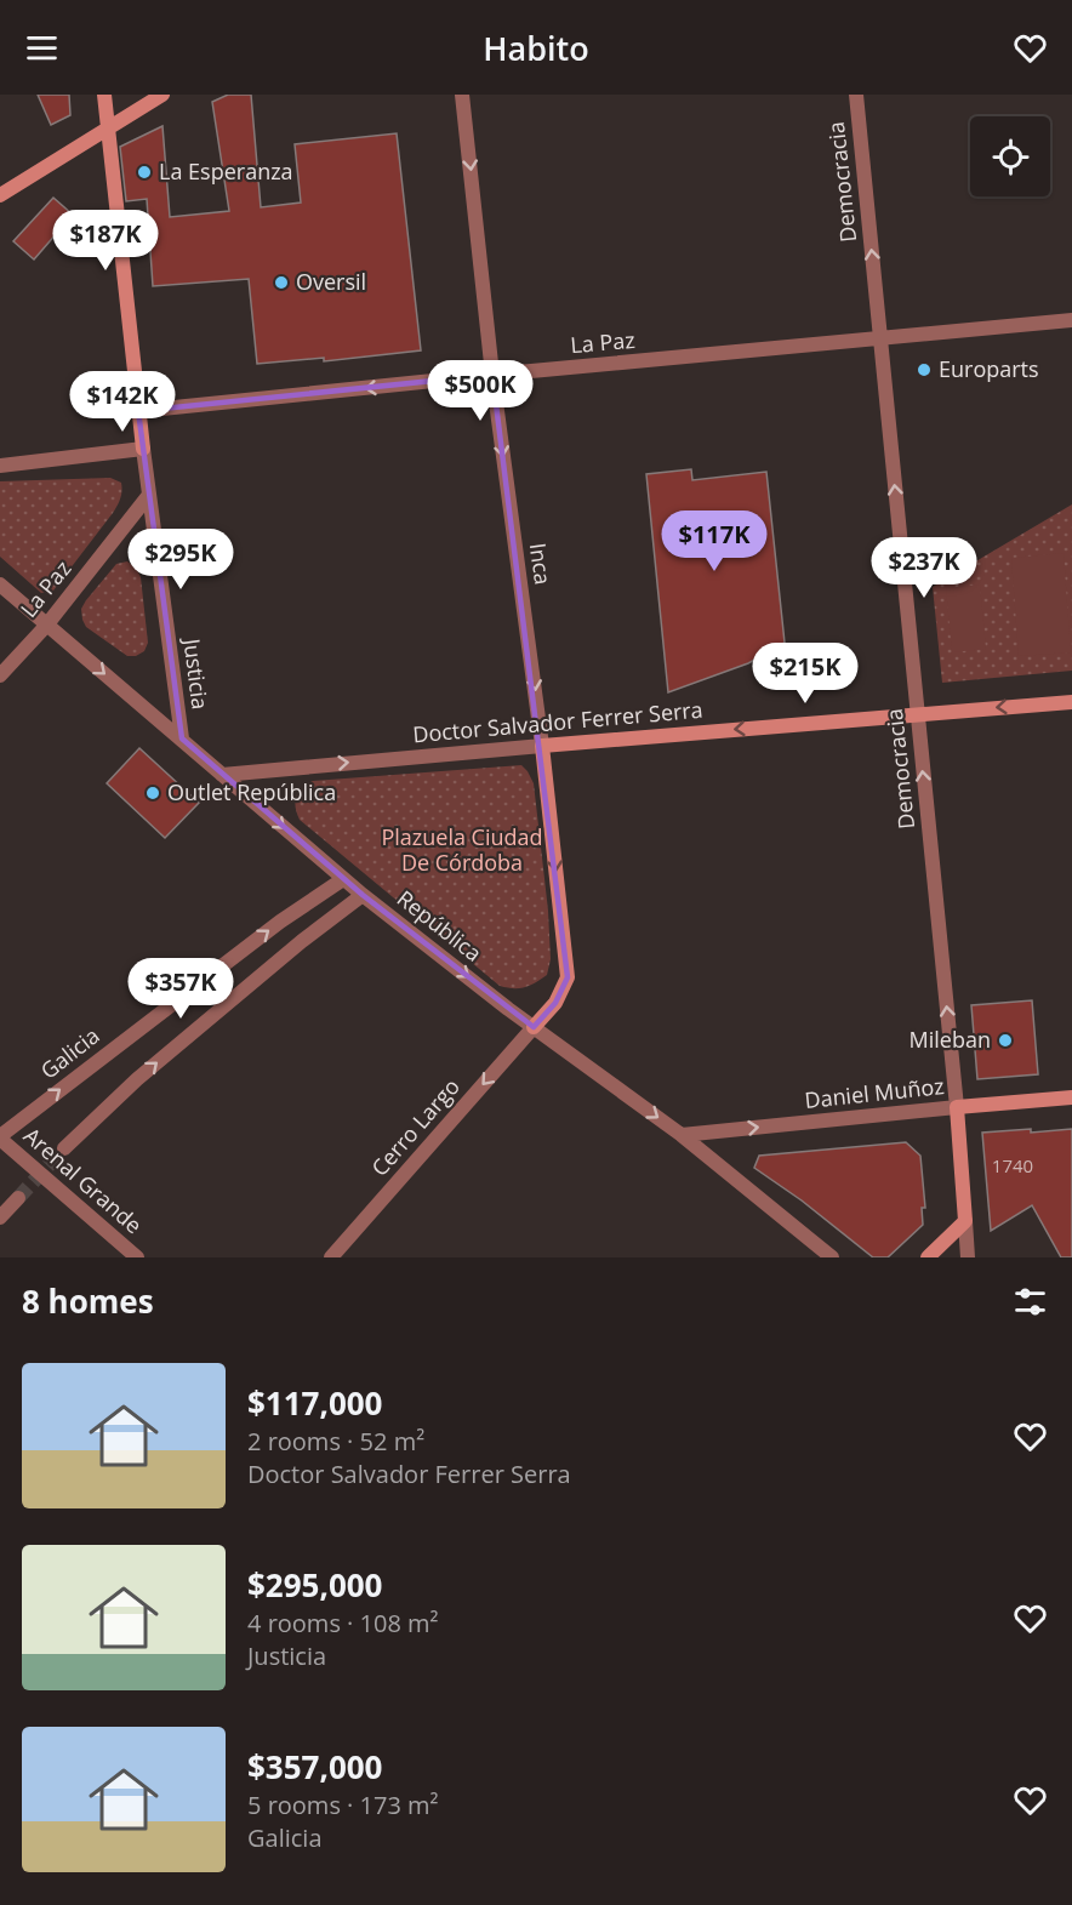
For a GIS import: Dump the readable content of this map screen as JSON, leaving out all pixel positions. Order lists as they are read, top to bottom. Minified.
{"streets":{"street":["Democracia","La Paz","Inca","Justicia","Doctor Salvador Ferrer Serra","República","Galicia","Daniel Muñoz","Cerro Largo","Arenal Grande"]},"crossings":[["Democracia","La Paz"],["Democracia","Doctor Salvador Ferrer Serra"],["Democracia","Daniel Muñoz"],["La Paz","Inca"],["La Paz","Justicia"],["La Paz","República"],["Inca","Doctor Salvador Ferrer Serra"],["Inca","República"],["Inca","Cerro Largo"],["Justicia","República"],["Doctor Salvador Ferrer Serra","República"],["República","Galicia"],["República","Daniel Muñoz"],["República","Cerro Largo"],["Galicia","Arenal Grande"]],"one_way":["Democracia","Inca","República","Daniel Muñoz","Cerro Largo"],"parks":["Plazuela Ciudad De Córdoba"],"places":["La Esperanza","Oversil","Europarts","Outlet República","Mileban"],"house_numbers":["1740"],"page":{"header":"Habito","price":["$187K","$500K","$142K","$117K","$295K","$237K","$215K","$357K"],"heading":"8 homes","list":[{"name":"$117,000","note":"2 rooms · 52 m² · Doctor Salvador Ferrer Serra"},{"name":"$295,000","note":"4 rooms · 108 m² · Justicia"},{"name":"$357,000","note":"5 rooms · 173 m² · Galicia"}]}}
